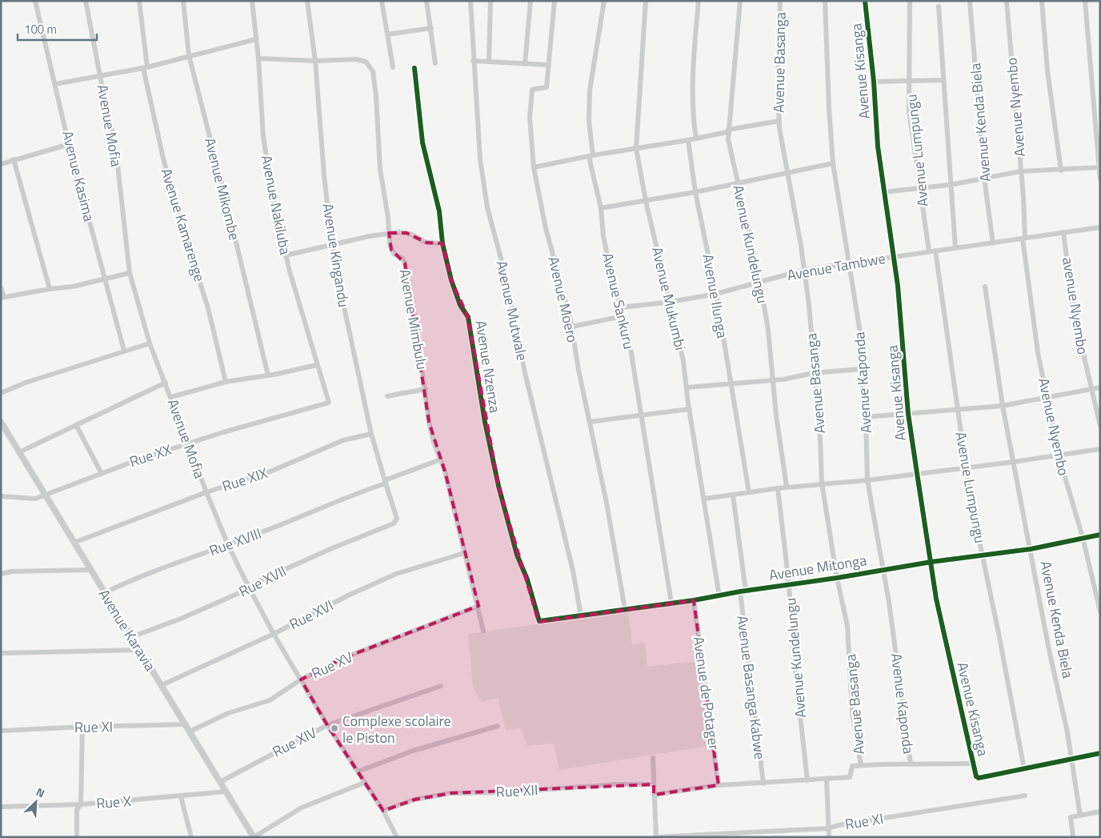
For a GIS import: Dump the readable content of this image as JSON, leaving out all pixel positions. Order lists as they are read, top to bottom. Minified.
{"streets":{"street":["Avenue Basanga","Avenue Kisanga","Avenue Nyembo","Avenue Kenda Biela","Avenue Mofia","Avenue Lumpungu","Avenue Kasima","Avenue Mikombe","Avenue Nakiluba","Avenue Kamarenge","Avenue Kundelungu","Avenue Kingandu","Avenue Tambwe","Avenue Ilunga","Avenue Mukumbi","Avenue Moero","Avenue Sankuru","avenue Nyembo","Avenue Mutwale","Avenue Mimbulu","Avenue Nzenza","Avenue Kaponda","Rue XX","Rue XIX","Rue XVIII","Avenue Mitonga","Rue XVII","Rue XVI","Avenue Karavia","Rue XV","Avenue Basanga Kabwe","Avenue de Potager","Rue XI","Rue XIV","Rue XII","Rue X"]},"crossings":[["Avenue Basanga","Avenue Tambwe"],["Avenue Basanga","Avenue Mitonga"],["Avenue Kisanga","Avenue Lumpungu"],["Avenue Kisanga","Avenue Tambwe"],["Avenue Kisanga","Avenue Mitonga"],["Avenue Nyembo","Avenue Tambwe"],["Avenue Nyembo","Avenue Mitonga"],["Avenue Kenda Biela","Avenue Tambwe"],["Avenue Kenda Biela","Avenue Mitonga"],["Avenue Mofia","Rue XX"],["Avenue Mofia","Rue XIX"],["Avenue Mofia","Rue XVIII"],["Avenue Mofia","Rue XVII"],["Avenue Mofia","Rue XVI"],["Avenue Mofia","Rue XV"],["Avenue Mofia","Rue XIV"],["Avenue Mofia","Rue XII"],["Avenue Lumpungu","Avenue Tambwe"],["Avenue Lumpungu","Avenue Mitonga"],["Avenue Nakiluba","Avenue Mimbulu"],["Avenue Nakiluba","Rue XX"],["Avenue Kundelungu","Avenue Tambwe"],["Avenue Kundelungu","Avenue Mitonga"],["Avenue Kingandu","Avenue Mimbulu"],["Avenue Kingandu","Rue XIX"],["Avenue Kingandu","Rue XVIII"],["Avenue Kingandu","Rue XVII"],["Avenue Tambwe","Avenue Ilunga"],["Avenue Tambwe","Avenue Mukumbi"],["Avenue Tambwe","Avenue Sankuru"],["Avenue Tambwe","avenue Nyembo"],["Avenue Tambwe","Avenue Kaponda"],["Avenue Mukumbi","Avenue Mitonga"],["Avenue Moero","Avenue Mitonga"],["Avenue Sankuru","Avenue Mitonga"],["Avenue Mutwale","Avenue Mitonga"],["Avenue Mimbulu","Rue XVI"],["Avenue Mimbulu","Rue XV"],["Avenue Nzenza","Avenue Mitonga"],["Avenue Kaponda","Avenue Mitonga"],["Rue XX","Avenue Karavia"],["Rue XIX","Avenue Karavia"],["Rue XVIII","Avenue Karavia"],["Avenue Mitonga","Avenue Basanga Kabwe"],["Avenue Mitonga","Avenue de Potager"],["Rue XVII","Avenue Karavia"],["Rue XVI","Avenue Karavia"],["Avenue Karavia","Rue XV"],["Avenue Karavia","Rue XI"],["Avenue Karavia","Rue XIV"],["Avenue Karavia","Rue X"]],"places":["Complexe scolaire le Piston"],"scale_bar":"100 m","north":"top right"}
